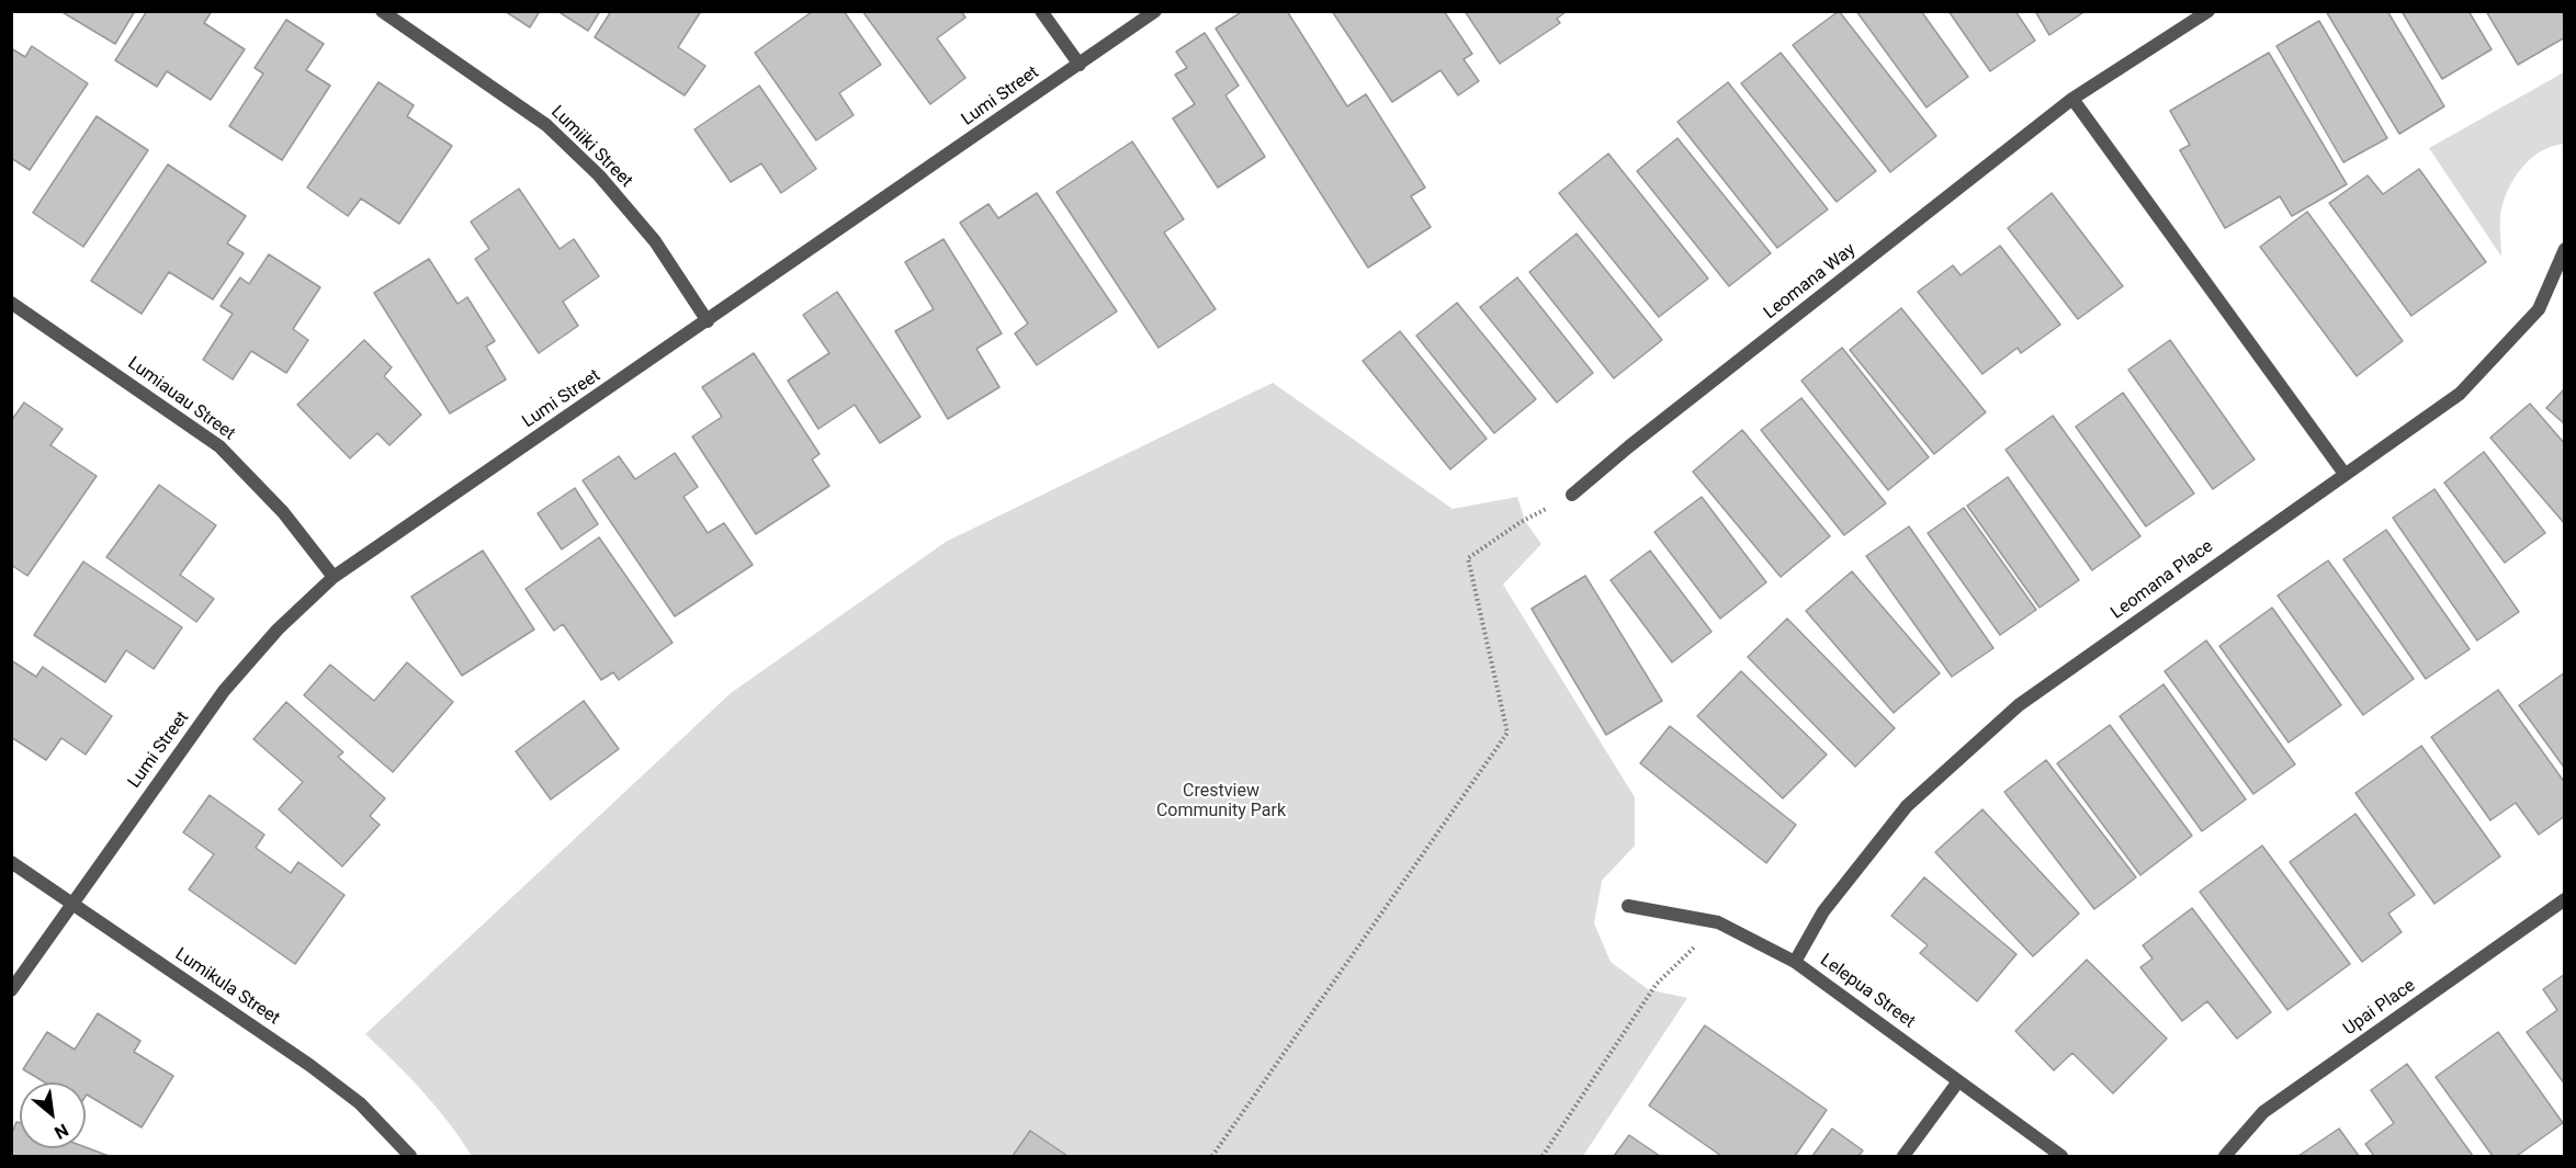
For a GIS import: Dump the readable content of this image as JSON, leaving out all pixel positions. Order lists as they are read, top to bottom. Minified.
{"streets":{"street":["Lumi Street","Lumiiki Street","Leomana Way","Lumiauau Street","Leomana Place","Lumikula Street","Lelepua Street","Upai Place"]},"crossings":[["Lumi Street","Lumiiki Street"],["Lumi Street","Lumiauau Street"],["Lumi Street","Lumikula Street"],["Leomana Place","Lelepua Street"]],"parks":["Crestview Community Park"],"north":"bottom right"}
